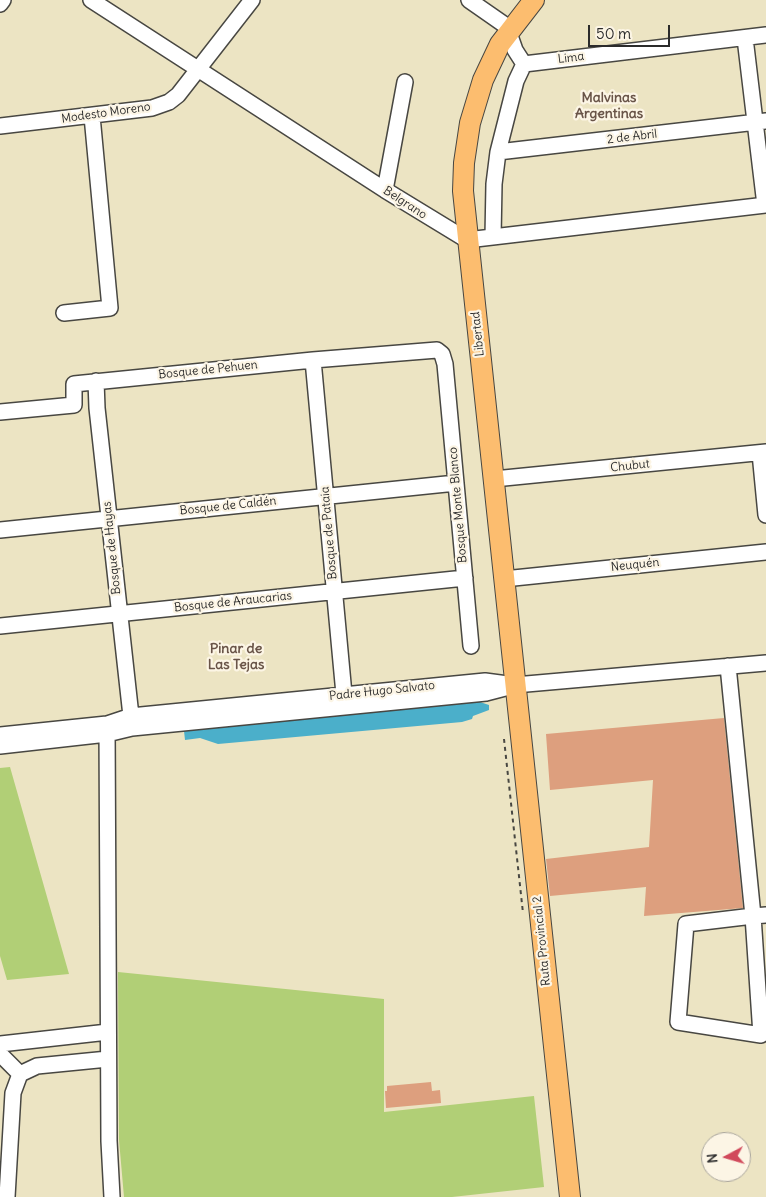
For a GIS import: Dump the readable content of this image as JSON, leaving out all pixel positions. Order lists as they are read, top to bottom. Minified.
{"streets":{"main road":["Libertad","Ruta Provincial 2"],"street":["Lima","Modesto Moreno","2 de Abril","Belgrano","Bosque de Pehuen","Chubut","Bosque Monte Blanco","Bosque de Caldén","Bosque de Pataia","Bosque de Hayas","Neuquén","Bosque de Araucarias","Padre Hugo Salvato"]},"crossings":[["Modesto Moreno","Belgrano"],["Belgrano","Libertad"],["Libertad","Chubut"],["Libertad","Neuquén"],["Libertad","Padre Hugo Salvato"],["Libertad","Ruta Provincial 2"],["Bosque de Pehuen","Bosque Monte Blanco"],["Bosque de Pehuen","Bosque de Pataia"],["Bosque de Pehuen","Bosque de Hayas"],["Bosque Monte Blanco","Bosque de Caldén"],["Bosque Monte Blanco","Bosque de Araucarias"],["Bosque de Caldén","Bosque de Pataia"],["Bosque de Caldén","Bosque de Hayas"],["Bosque de Pataia","Bosque de Araucarias"],["Bosque de Pataia","Padre Hugo Salvato"],["Bosque de Hayas","Bosque de Araucarias"],["Bosque de Hayas","Padre Hugo Salvato"],["Padre Hugo Salvato","Ruta Provincial 2"]],"districts":["Malvinas Argentinas","Pinar de Las Tejas"],"scale_bar":"50 m","north":"left"}
